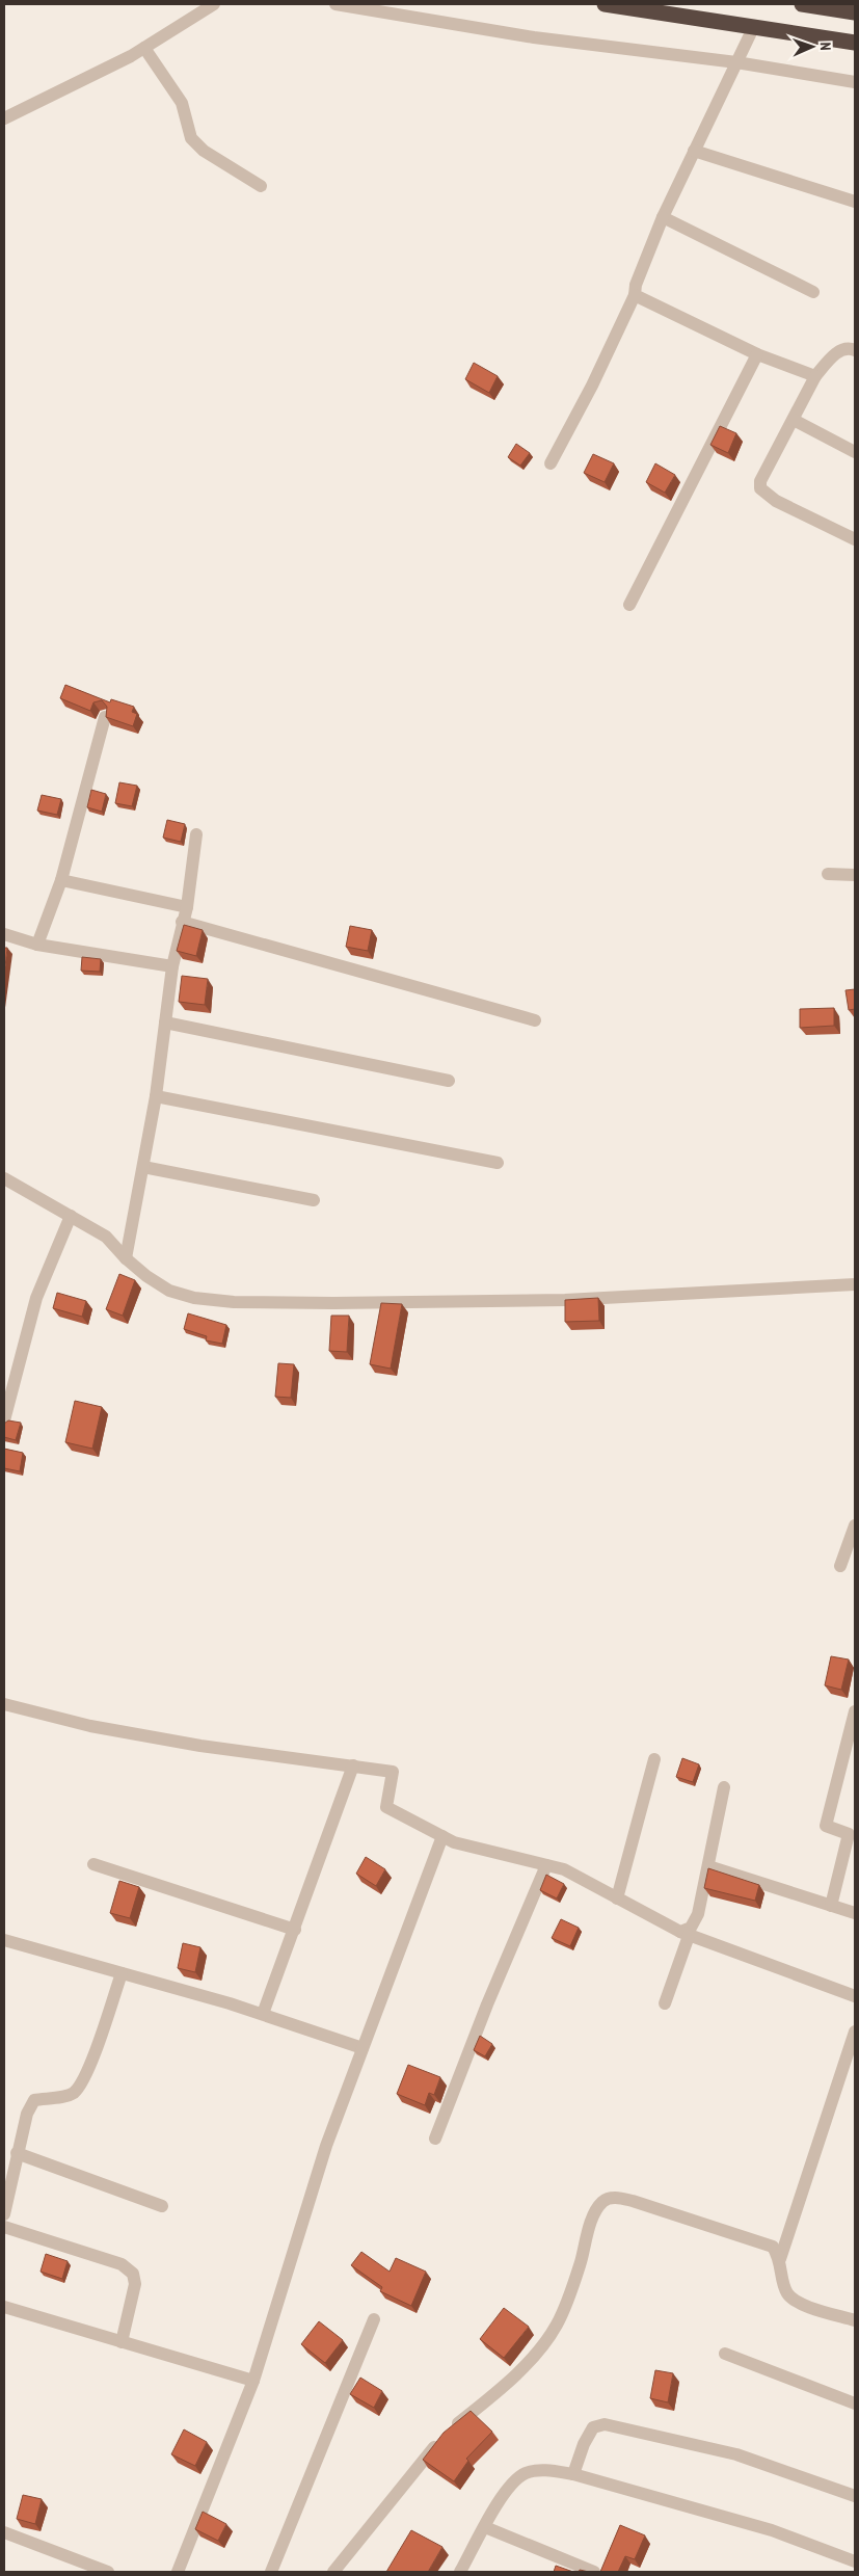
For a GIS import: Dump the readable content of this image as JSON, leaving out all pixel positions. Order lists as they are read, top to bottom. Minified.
{"north":"right"}
